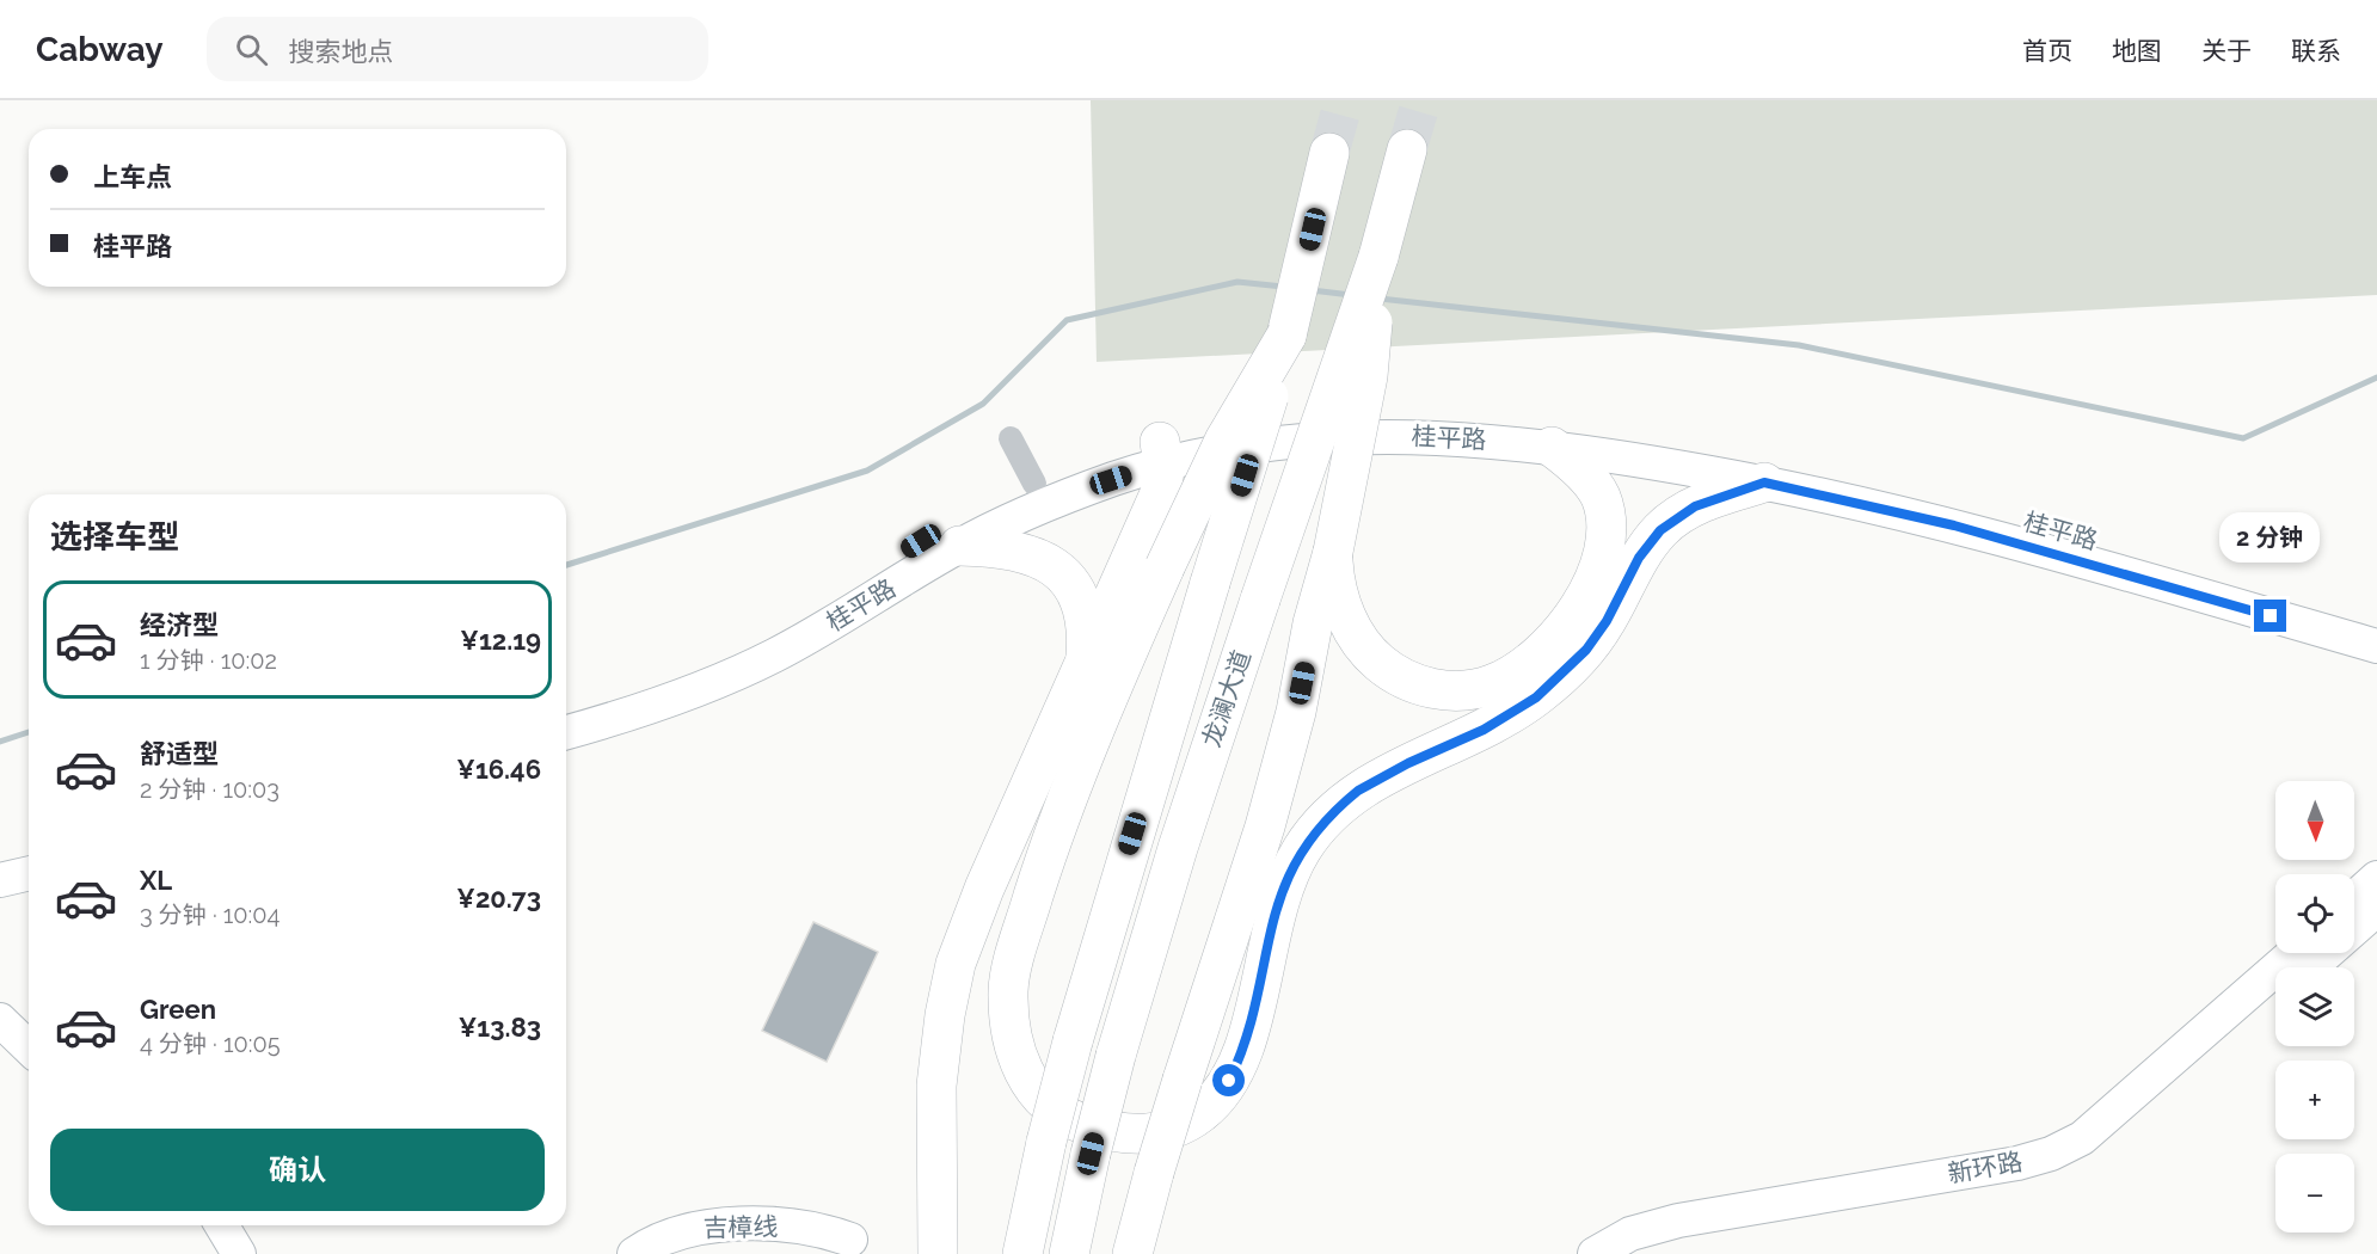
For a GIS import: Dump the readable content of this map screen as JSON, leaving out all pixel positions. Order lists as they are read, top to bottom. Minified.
{"streets":{"highway":["龙澜大道"],"street":["桂平路","新环路","吉樟线"]},"north":"bottom","page":{"header":"Cabway","search":"搜索地点","nav":["首页","地图","关于","联系"],"banner":["上车点","桂平路"],"heading":"选择车型","bubble":"2 分钟","list":[{"name":"经济型","note":"1 分钟 · 10:02","value":"¥12.19"},{"name":"舒适型","note":"2 分钟 · 10:03","value":"¥16.46"},{"name":"XL","note":"3 分钟 · 10:04","value":"¥20.73"},{"name":"Green","note":"4 分钟 · 10:05","value":"¥13.83"}],"map_buttons":["+","−"],"buttons":"确认"}}
